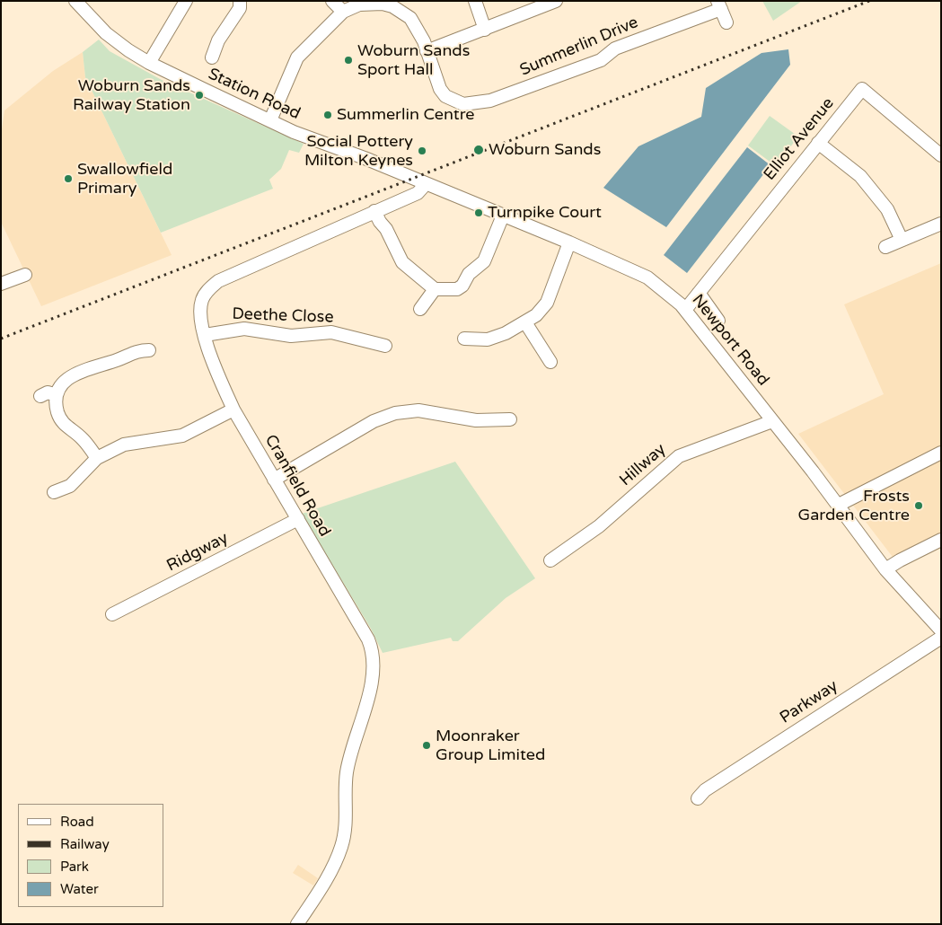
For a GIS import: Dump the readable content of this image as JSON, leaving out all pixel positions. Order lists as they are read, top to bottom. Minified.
{"streets":{"street":["Summerlin Drive","Station Road","Elliot Avenue","Deethe Close","Newport Road","Hillway","Cranfield Road","Ridgway","Parkway"]},"crossings":[["Summerlin Drive","Station Road"],["Station Road","Newport Road"],["Elliot Avenue","Newport Road"],["Deethe Close","Cranfield Road"],["Newport Road","Hillway"],["Newport Road","Cranfield Road"],["Cranfield Road","Ridgway"]],"places":["Woburn Sands Sport Hall","Woburn Sands Railway Station","Summerlin Centre","Woburn Sands","Social Pottery Milton Keynes","Swallowfield Primary","Turnpike Court","Frosts Garden Centre","Moonraker Group Limited"],"legend":["Road","Railway","Park","Water"]}
